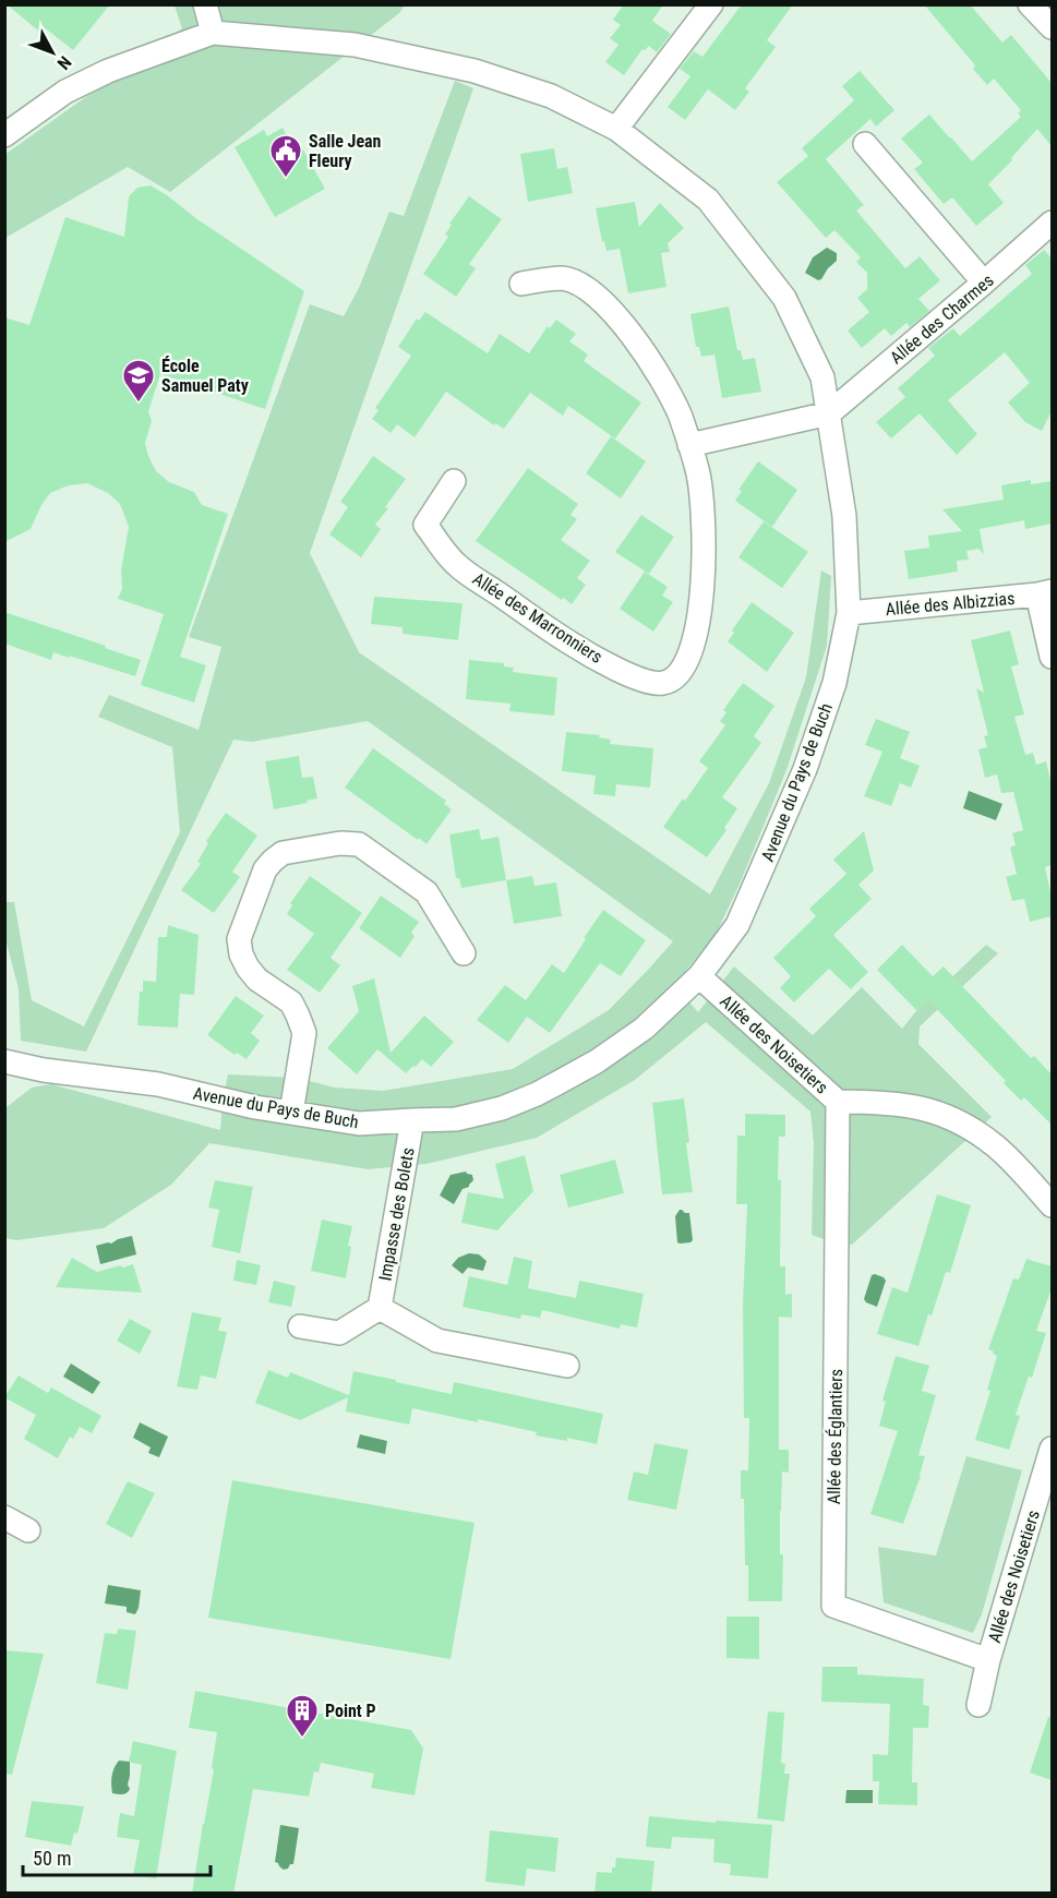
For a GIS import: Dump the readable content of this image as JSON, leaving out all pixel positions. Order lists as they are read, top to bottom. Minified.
{"streets":{"street":["Allée des Charmes","Allée des Albizzias","Allée des Marronniers","Avenue du Pays de Buch","Allée des Noisetiers","Impasse des Bolets","Allée des Églantiers"]},"crossings":[["Allée des Charmes","Avenue du Pays de Buch"],["Allée des Albizzias","Avenue du Pays de Buch"],["Avenue du Pays de Buch","Allée des Noisetiers"],["Avenue du Pays de Buch","Impasse des Bolets"],["Allée des Noisetiers","Allée des Églantiers"]],"places":{"public building":["Salle Jean Fleury"],"school or university":["École Samuel Paty"],"building":["Point P"]},"scale_bar":"50 m","north":"bottom right"}
